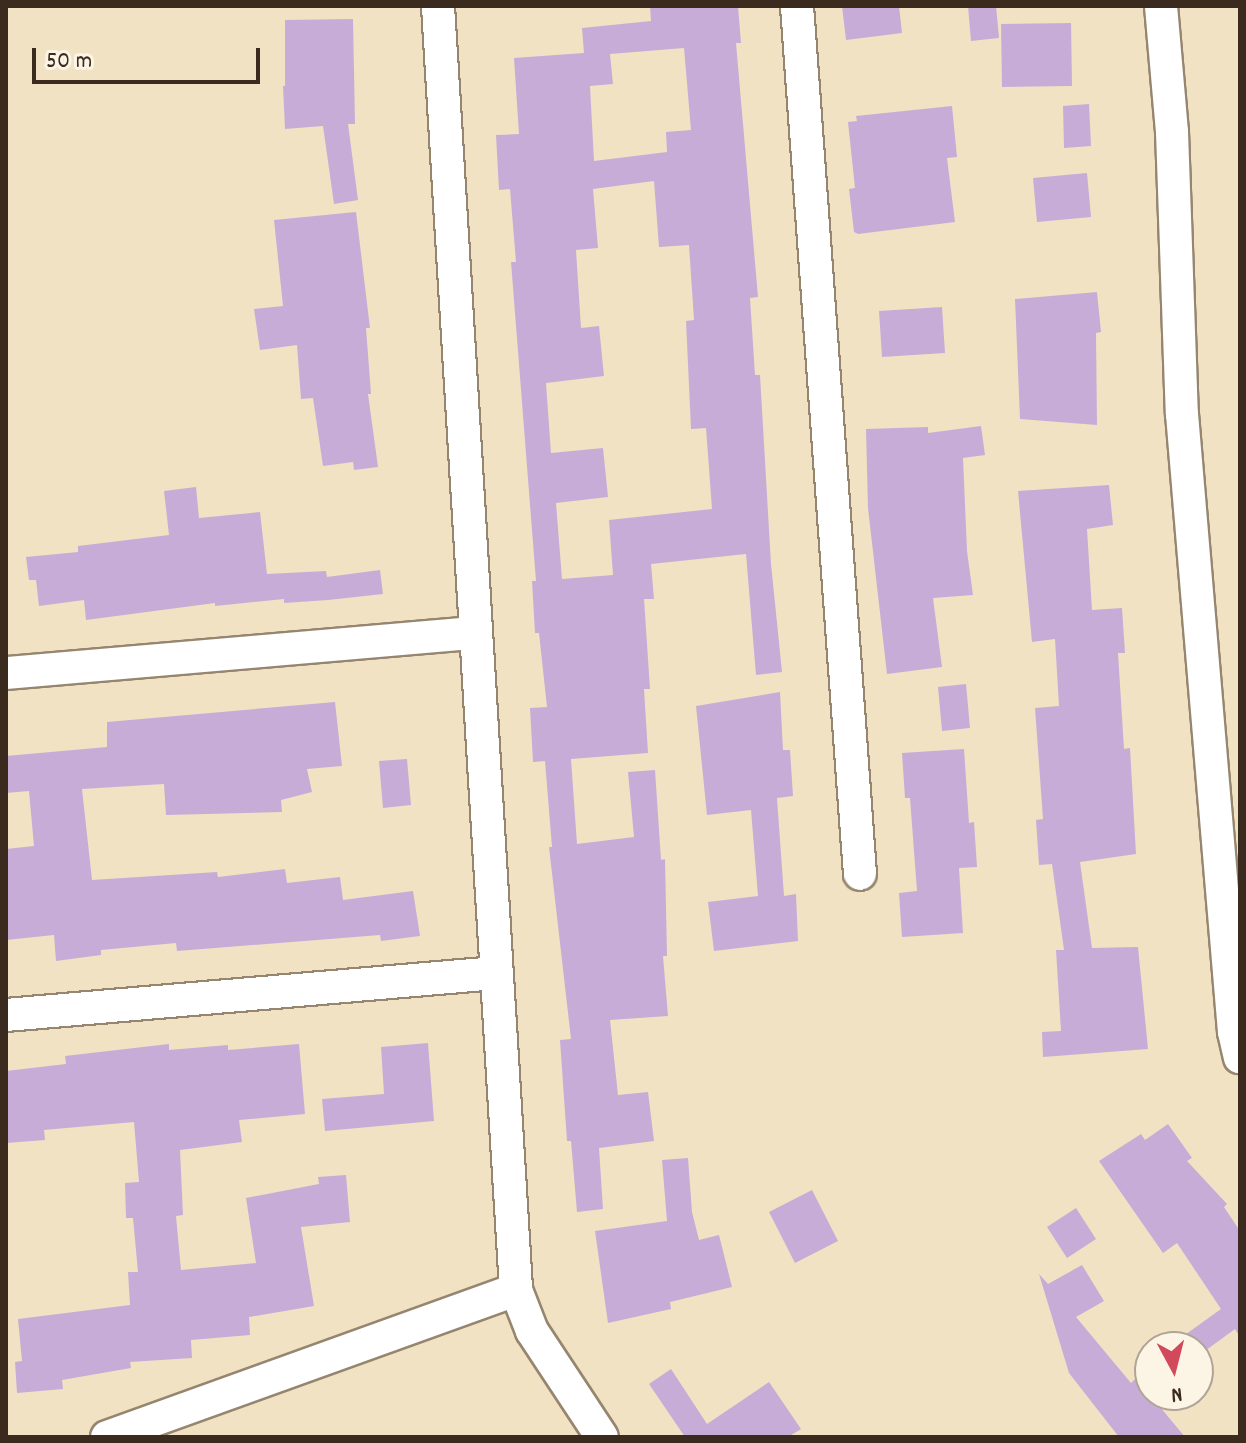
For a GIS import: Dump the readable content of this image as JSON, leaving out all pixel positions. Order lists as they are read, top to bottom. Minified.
{"scale_bar":"50 m","north":"bottom"}
